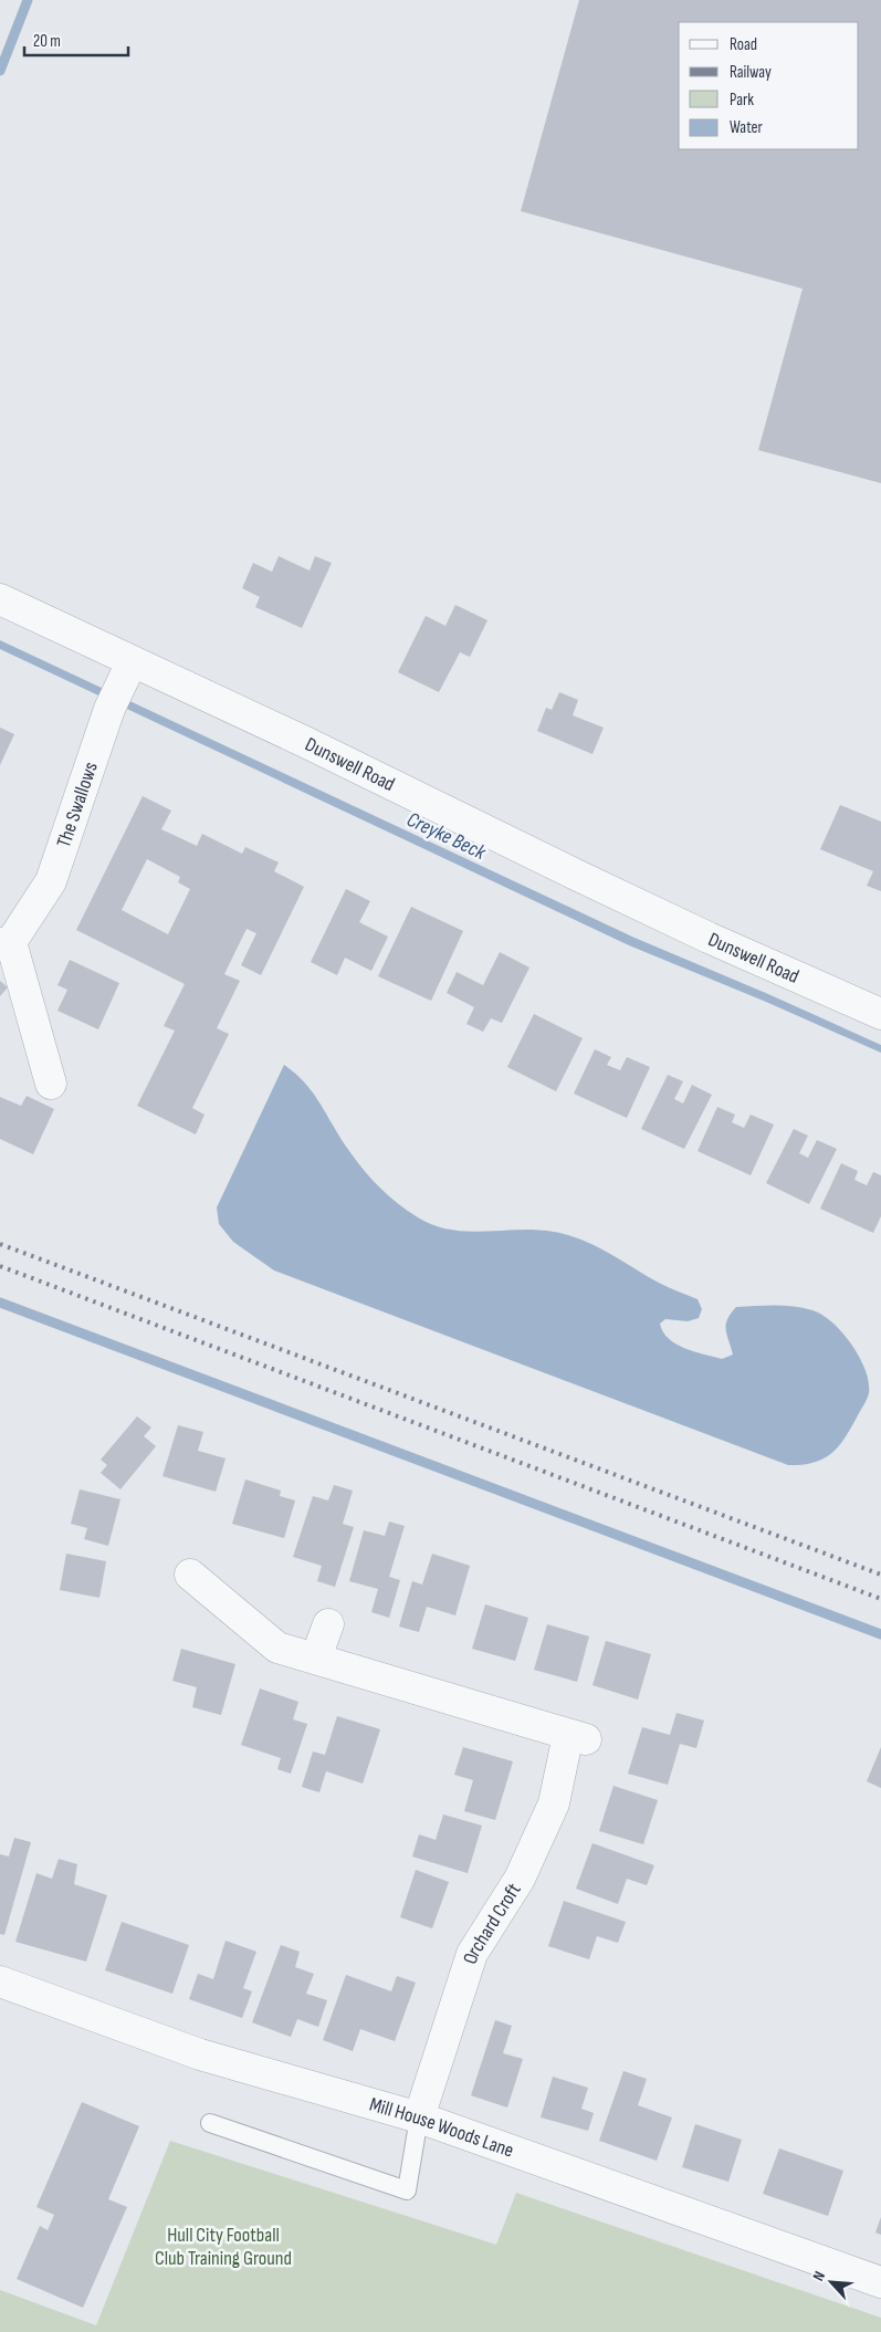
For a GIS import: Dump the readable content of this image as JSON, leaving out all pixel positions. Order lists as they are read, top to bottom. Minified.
{"streets":{"street":["Dunswell Road","The Swallows","Orchard Croft","Mill House Woods Lane"]},"crossings":[["Dunswell Road","The Swallows"],["Orchard Croft","Mill House Woods Lane"]],"water":["Creyke Beck"],"parks":["Hull City Football Club Training Ground"],"legend":["Road","Railway","Park","Water"],"scale_bar":"20 m","north":"top left"}
